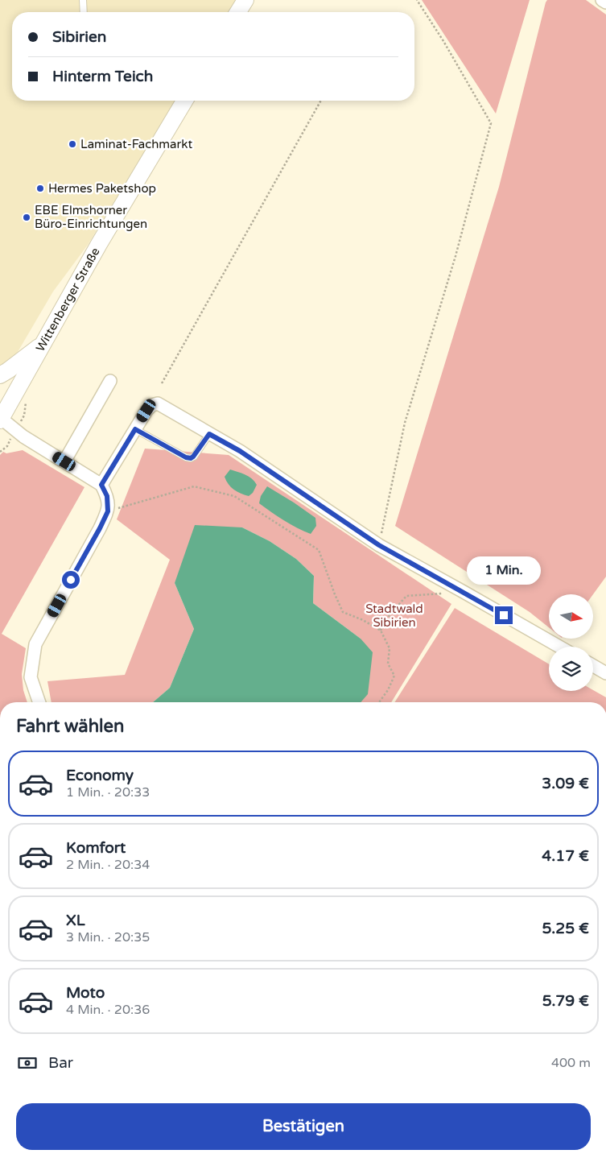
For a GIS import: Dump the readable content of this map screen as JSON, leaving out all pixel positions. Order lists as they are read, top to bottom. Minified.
{"streets":{"main road":["Wittenberger Straße"]},"parks":["Stadtwald Sibirien"],"places":["Laminat-Fachmarkt","Hermes Paketshop","EBE Elmshorner Büro-Einrichtungen"],"north":"right","page":{"banner":["Sibirien","Hinterm Teich"],"bubble":"1 Min.","heading":"Fahrt wählen","list":[{"name":"Economy","note":"1 Min. · 20:33","value":"3.09 €"},{"name":"Komfort","note":"2 Min. · 20:34","value":"4.17 €"},{"name":"XL","note":"3 Min. · 20:35","value":"5.25 €"},{"name":"Moto","note":"4 Min. · 20:36","value":"5.79 €"}],"pay":["Bar","400 m"],"buttons":"Bestätigen"}}
